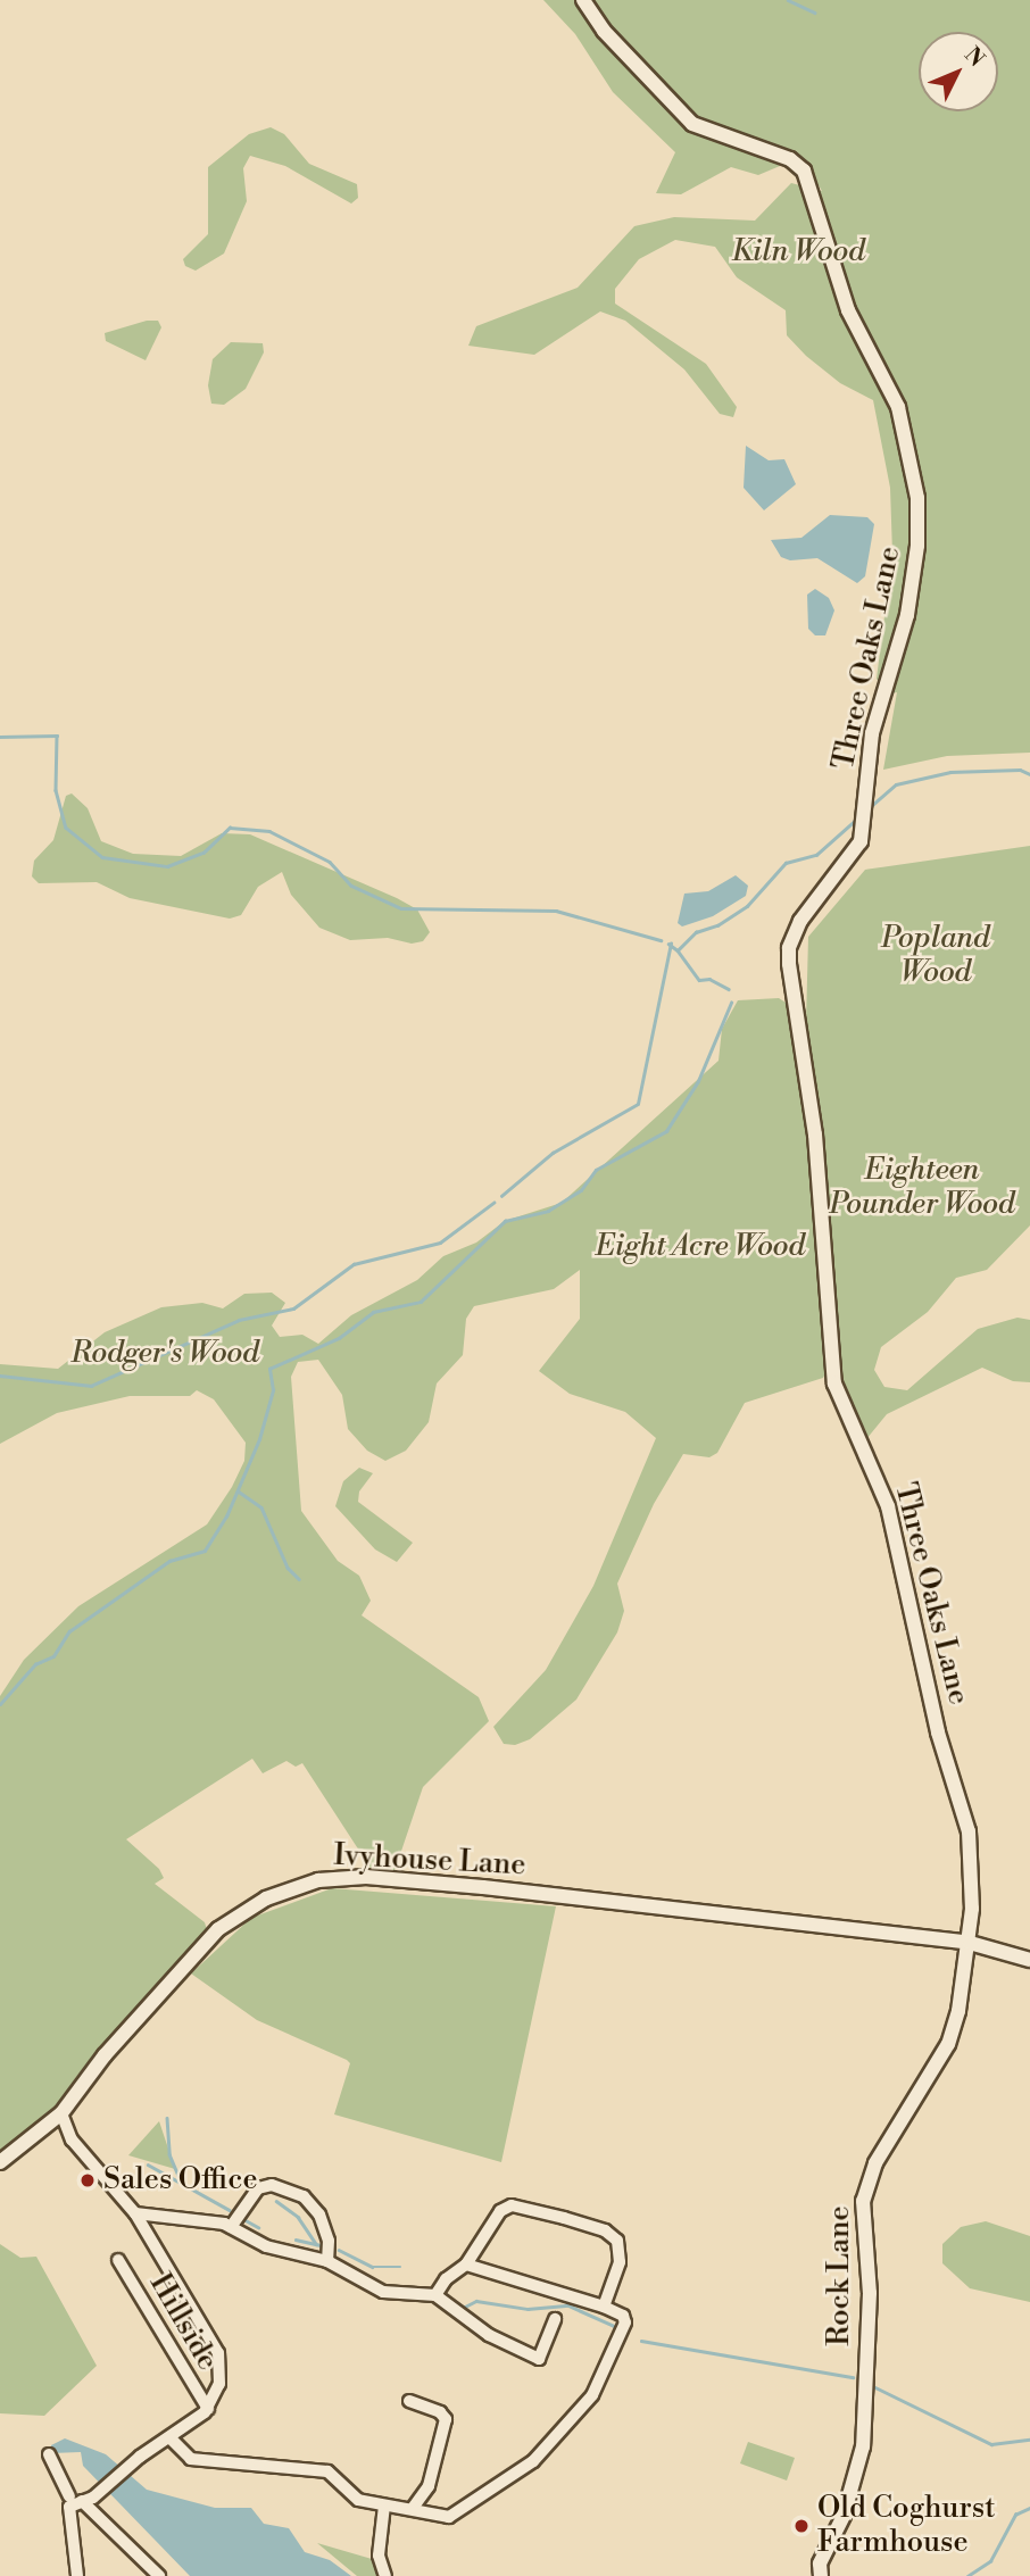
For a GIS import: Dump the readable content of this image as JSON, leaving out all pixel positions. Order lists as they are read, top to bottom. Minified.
{"streets":{"street":["Three Oaks Lane","Ivyhouse Lane","Rock Lane","Hillside"]},"crossings":[["Three Oaks Lane","Ivyhouse Lane"],["Three Oaks Lane","Rock Lane"],["Ivyhouse Lane","Rock Lane"]],"parks":["Kiln Wood","Popland Wood","Eighteen Pounder Wood","Eight Acre Wood","Rodger's Wood"],"places":["Sales Office","Old Coghurst Farmhouse"],"north":"top right"}
